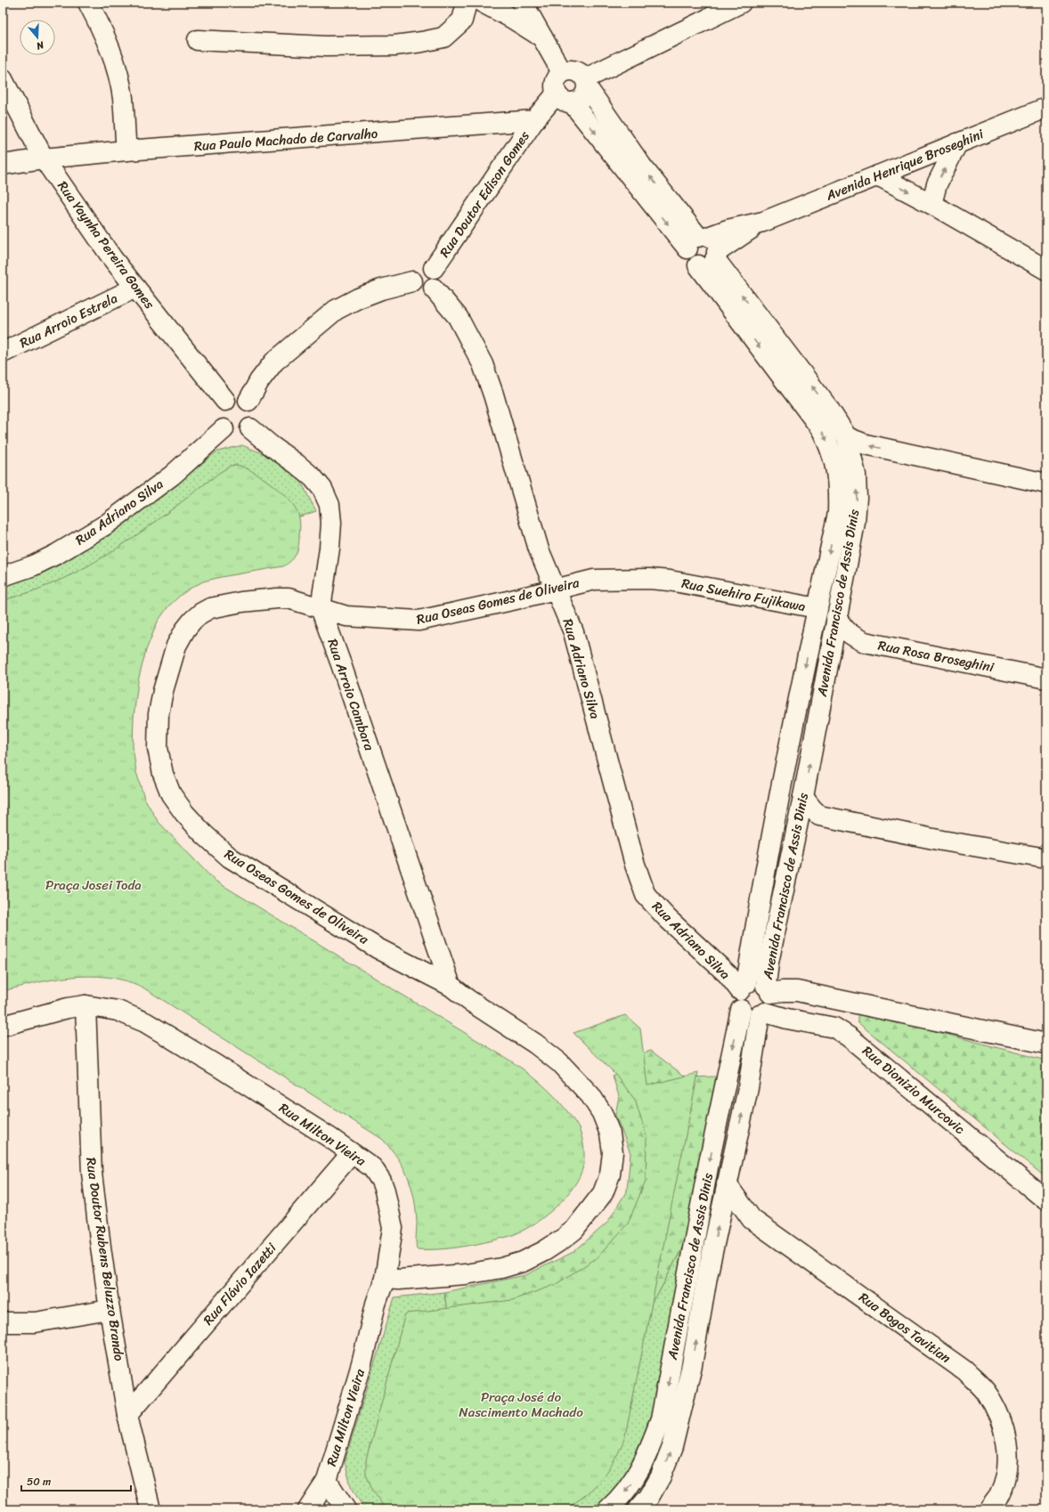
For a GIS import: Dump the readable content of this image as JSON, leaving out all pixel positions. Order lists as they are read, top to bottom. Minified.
{"streets":{"street":["Rua Paulo Machado de Carvalho","Avenida Henrique Broseghini","Rua Doutor Edison Gomes","Rua Yaynha Pereira Gomes","Rua Arroio Estrela","Rua Adriano Silva","Rua Suehiro Fujikawa","Rua Oseas Gomes de Oliveira","Avenida Francisco de Assis Dinis","Rua Rosa Broseghini","Rua Arroio Cambara","Rua Dionizio Murcovic","Rua Milton Vieira","Rua Doutor Rubens Beluzzo Brando","Rua Flávio Iazetti","Rua Bogos Tavitian"]},"crossings":[["Rua Paulo Machado de Carvalho","Rua Doutor Edison Gomes"],["Rua Paulo Machado de Carvalho","Rua Yaynha Pereira Gomes"],["Avenida Henrique Broseghini","Avenida Francisco de Assis Dinis"],["Rua Doutor Edison Gomes","Rua Adriano Silva"],["Rua Yaynha Pereira Gomes","Rua Arroio Estrela"],["Rua Yaynha Pereira Gomes","Rua Adriano Silva"],["Rua Yaynha Pereira Gomes","Rua Arroio Cambara"],["Rua Adriano Silva","Rua Oseas Gomes de Oliveira"],["Rua Adriano Silva","Avenida Francisco de Assis Dinis"],["Rua Adriano Silva","Rua Arroio Cambara"],["Rua Adriano Silva","Rua Dionizio Murcovic"],["Rua Suehiro Fujikawa","Rua Oseas Gomes de Oliveira"],["Rua Suehiro Fujikawa","Avenida Francisco de Assis Dinis"],["Rua Oseas Gomes de Oliveira","Rua Arroio Cambara"],["Rua Oseas Gomes de Oliveira","Rua Milton Vieira"],["Avenida Francisco de Assis Dinis","Rua Rosa Broseghini"],["Avenida Francisco de Assis Dinis","Rua Dionizio Murcovic"],["Avenida Francisco de Assis Dinis","Rua Bogos Tavitian"],["Rua Milton Vieira","Rua Doutor Rubens Beluzzo Brando"],["Rua Milton Vieira","Rua Flávio Iazetti"],["Rua Doutor Rubens Beluzzo Brando","Rua Flávio Iazetti"]],"parks":["Praça Josei Toda","Praça José do Nascimento Machado"],"scale_bar":"50 m","north":"bottom"}
